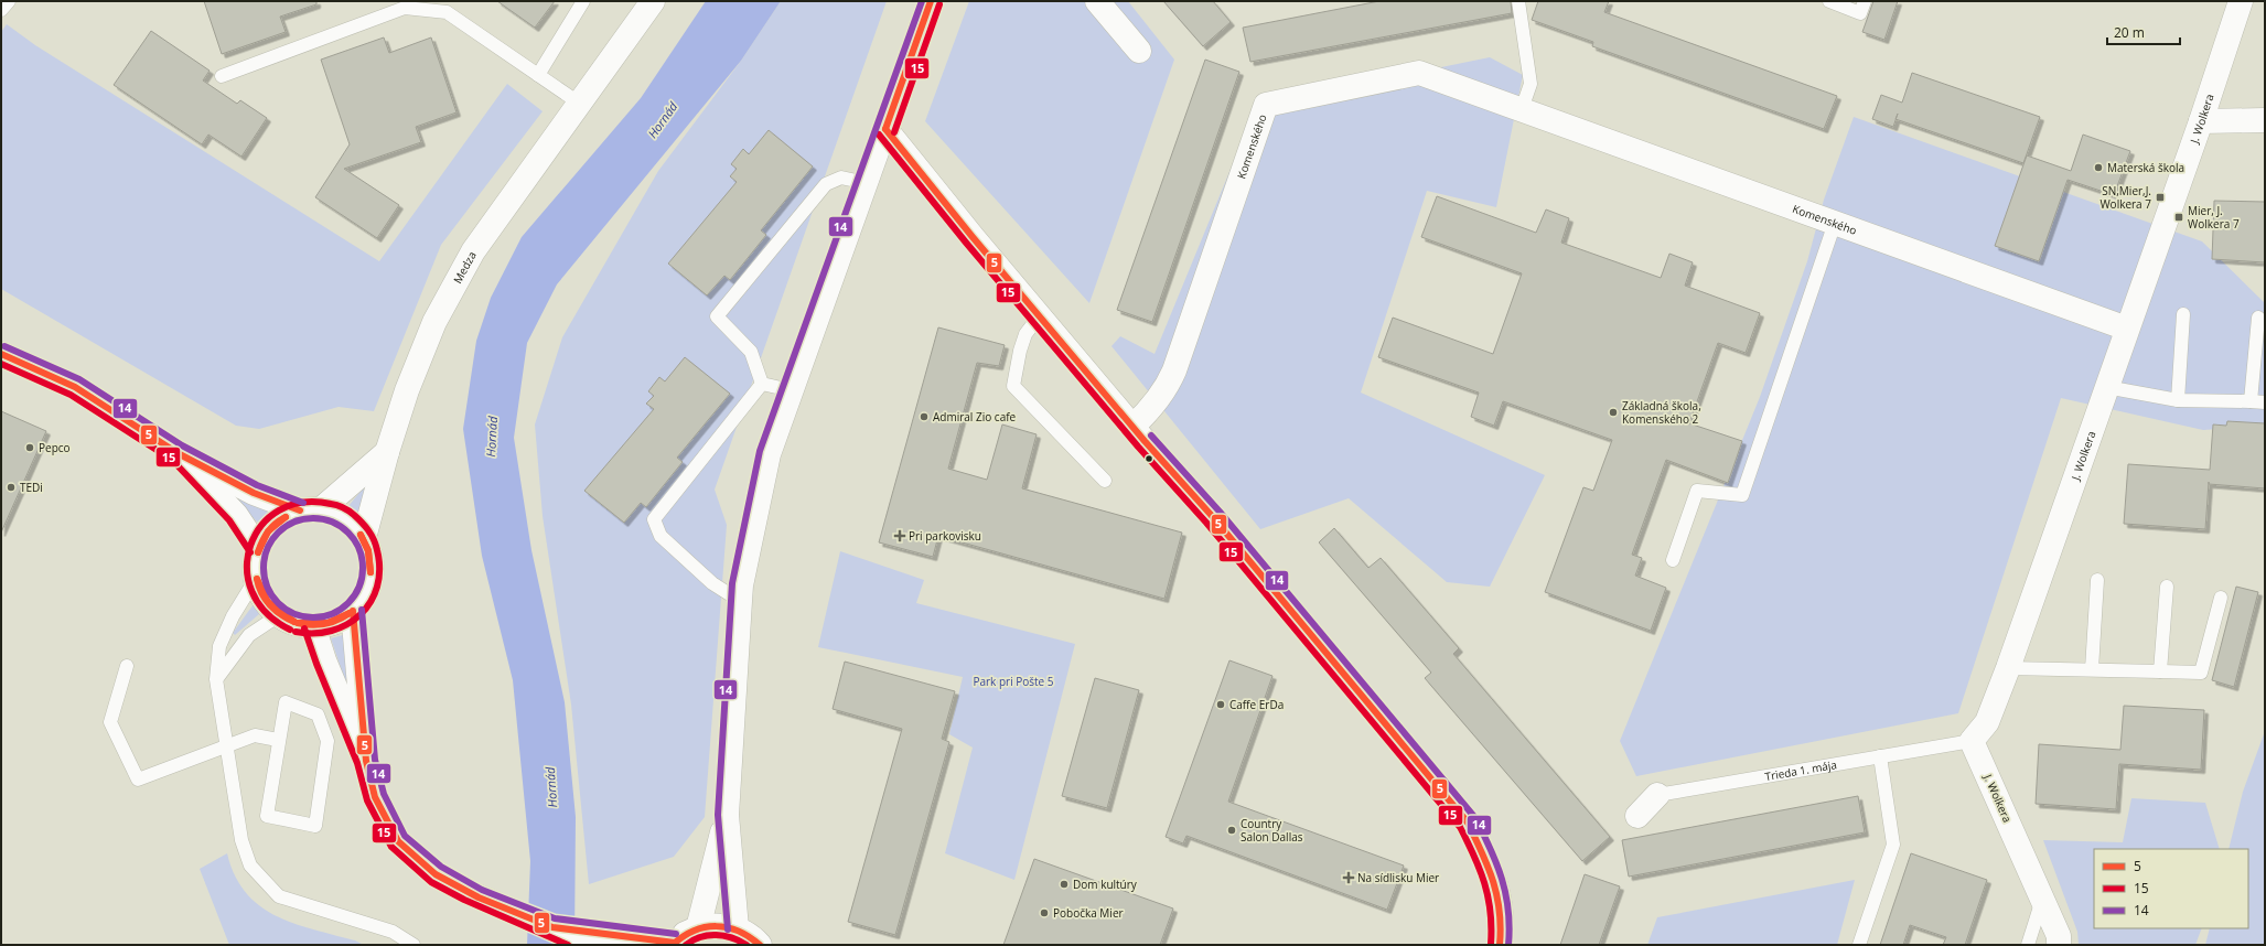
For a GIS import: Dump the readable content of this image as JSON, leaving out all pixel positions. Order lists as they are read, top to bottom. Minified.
{"streets":{"street":["J. Wolkera","Komenského","Medza","Trieda 1. mája"]},"crossings":[["J. Wolkera","Komenského"],["J. Wolkera","Trieda 1. mája"]],"water":["Hornád"],"parks":["Park pri Pošte 5"],"places":{"other":["Materská škola","Základná škola, Komenského 2","Admiral Zio cafe","Pepco","TEDi","Caffe ErDa","Country Salon Dallas","Dom kultúry","Pobočka Mier"],"transit":["SN,Mier,J. Wolkera 7","Mier, J. Wolkera 7"],"health":["Pri parkovisku","Na sídlisku Mier"]},"lines":["transit line 5","transit line 14","transit line 15"],"legend":["5","15","14"],"scale_bar":"20 m"}
